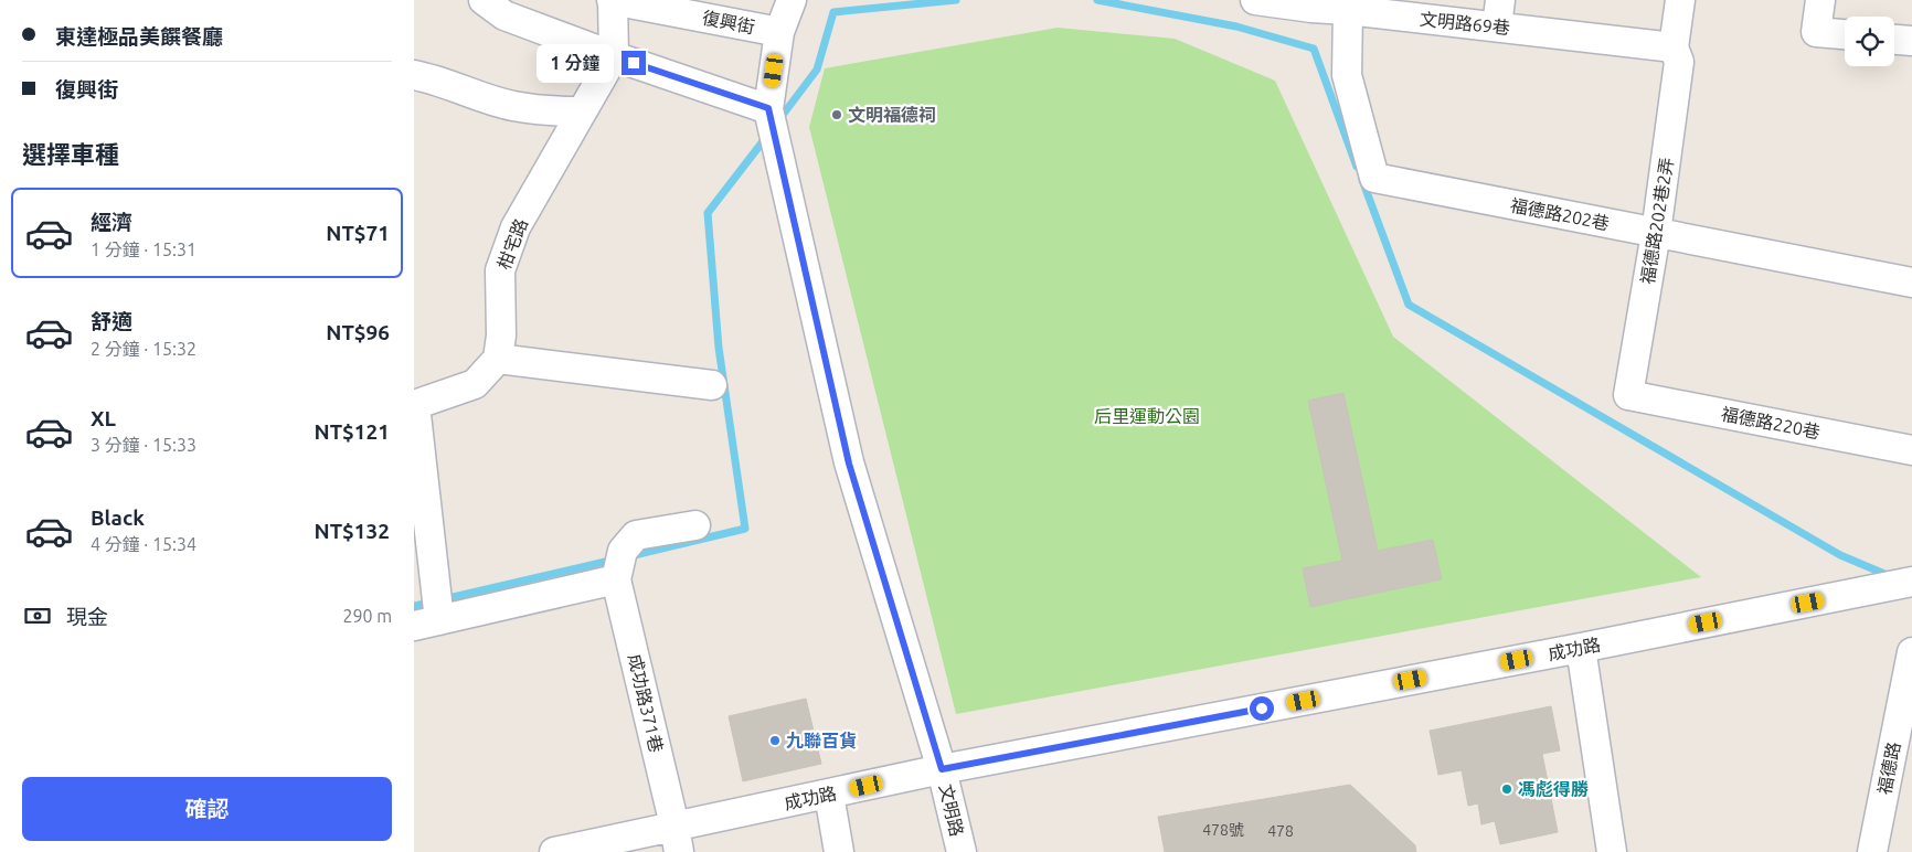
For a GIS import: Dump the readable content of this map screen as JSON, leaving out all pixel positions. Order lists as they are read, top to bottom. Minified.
{"streets":{"street":["復興街","文明路69巷","福德路202巷","福德路202巷2弄","柑宅路","福德路220巷","成功路","成功路371巷","福德路","文明路"]},"crossings":[["復興街","文明路"],["文明路69巷","福德路202巷"],["文明路69巷","福德路202巷2弄"],["福德路202巷","福德路202巷2弄"],["福德路202巷2弄","福德路220巷"],["成功路","成功路371巷"],["成功路","文明路"]],"parks":["后里運動公園"],"places":["文明福德祠","九聯百貨","馮彪得勝"],"house_numbers":["478號","478"],"page":{"banner":["東達極品美饌餐廳","復興街"],"bubble":"1 分鐘","heading":"選擇車種","list":[{"name":"經濟","note":"1 分鐘 · 15:31","value":"NT$71"},{"name":"舒適","note":"2 分鐘 · 15:32","value":"NT$96"},{"name":"XL","note":"3 分鐘 · 15:33","value":"NT$121"},{"name":"Black","note":"4 分鐘 · 15:34","value":"NT$132"}],"pay":["現金","290 m"],"buttons":"確認"}}
